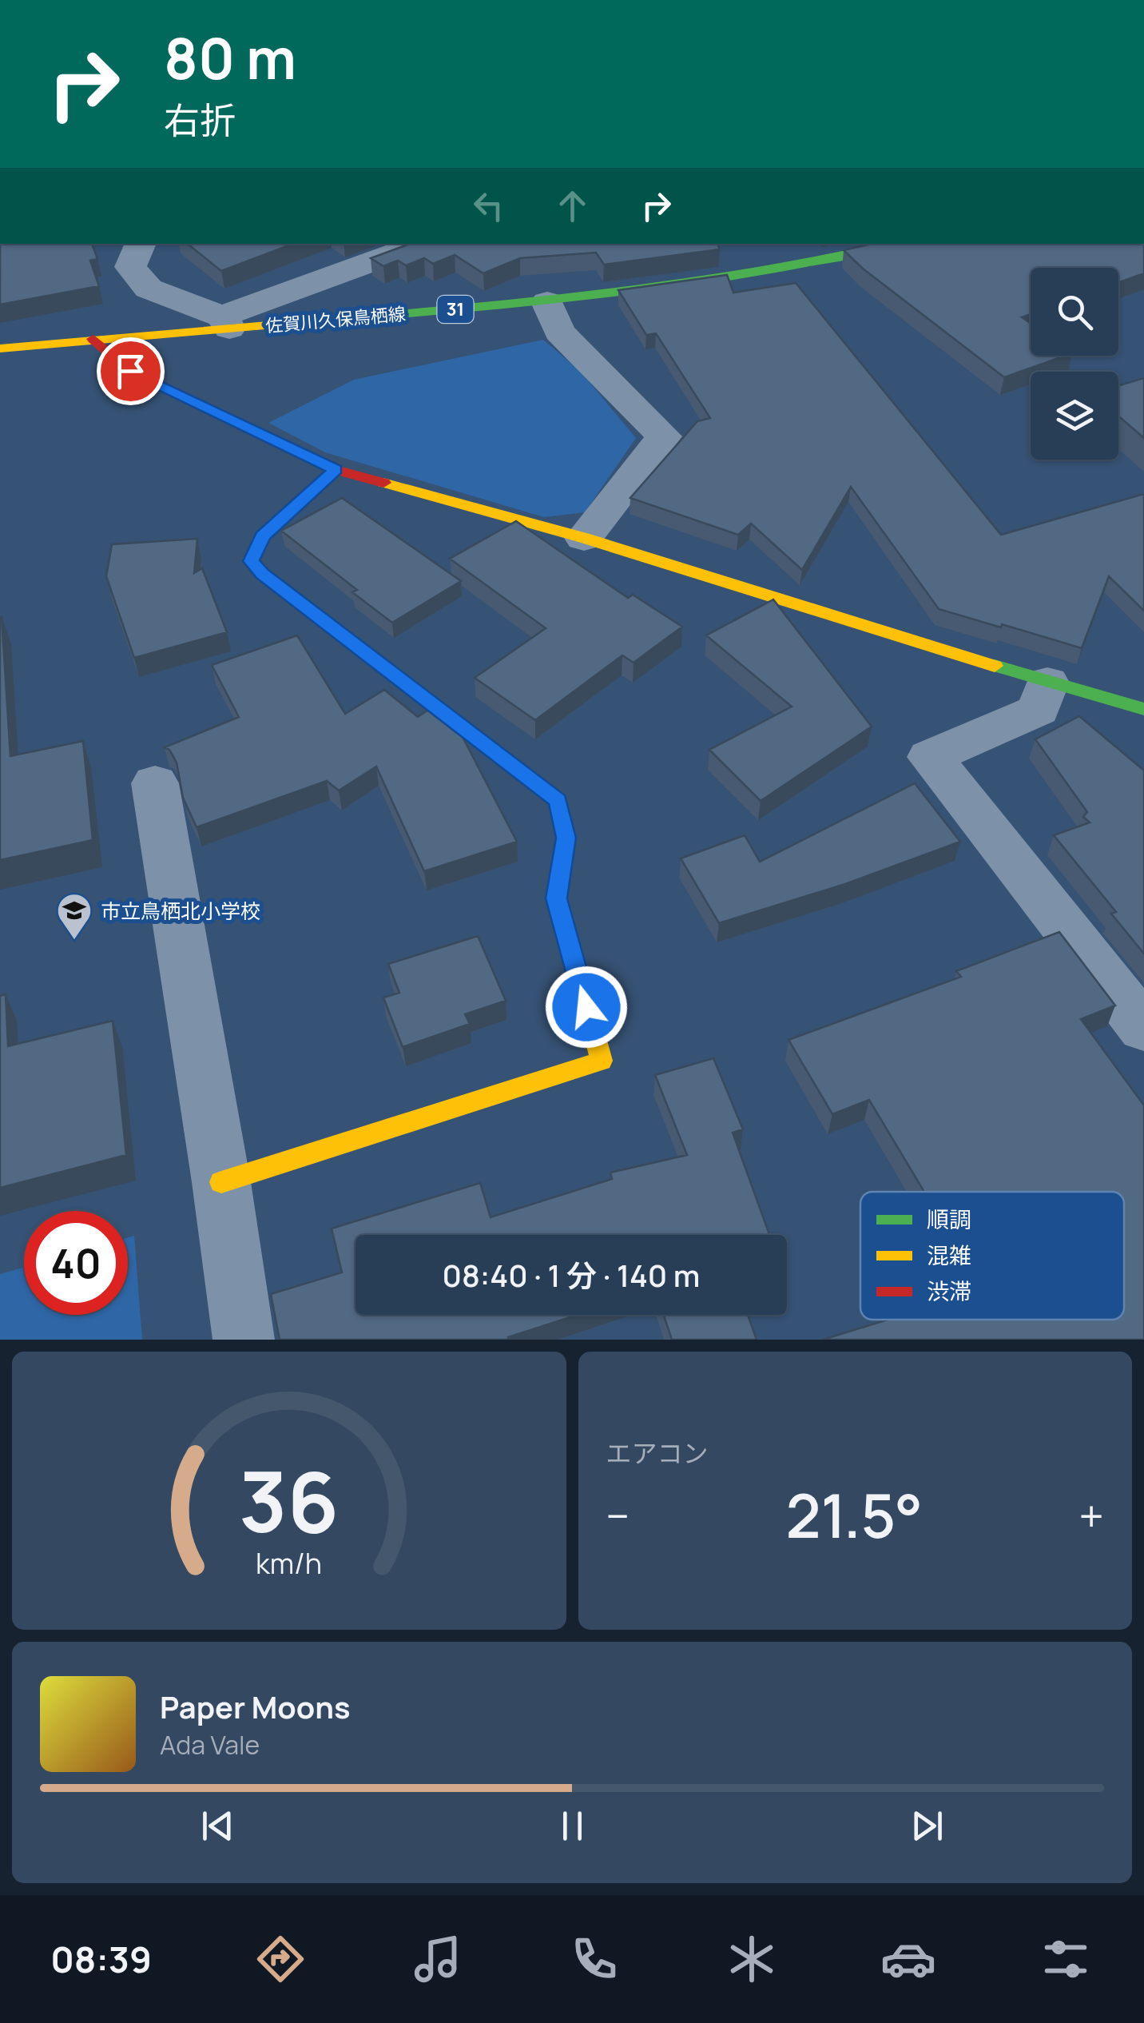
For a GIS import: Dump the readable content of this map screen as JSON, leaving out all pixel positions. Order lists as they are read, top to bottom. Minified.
{"streets":{"street":["31","佐賀川久保鳥栖線"]},"places":{"school or university":["市立鳥栖北小学校"]},"legend":["順調","混雑","渋滞"],"page":{"turn":["80 m","右折"],"limit":"40","trip":"08:40 · 1 分 · 140 m","tile":"エアコン","heat":["−","21.5°","+"],"song":["Paper Moons","Ada Vale"],"tabs":"08:39","gauge":["36","km/h"]}}
